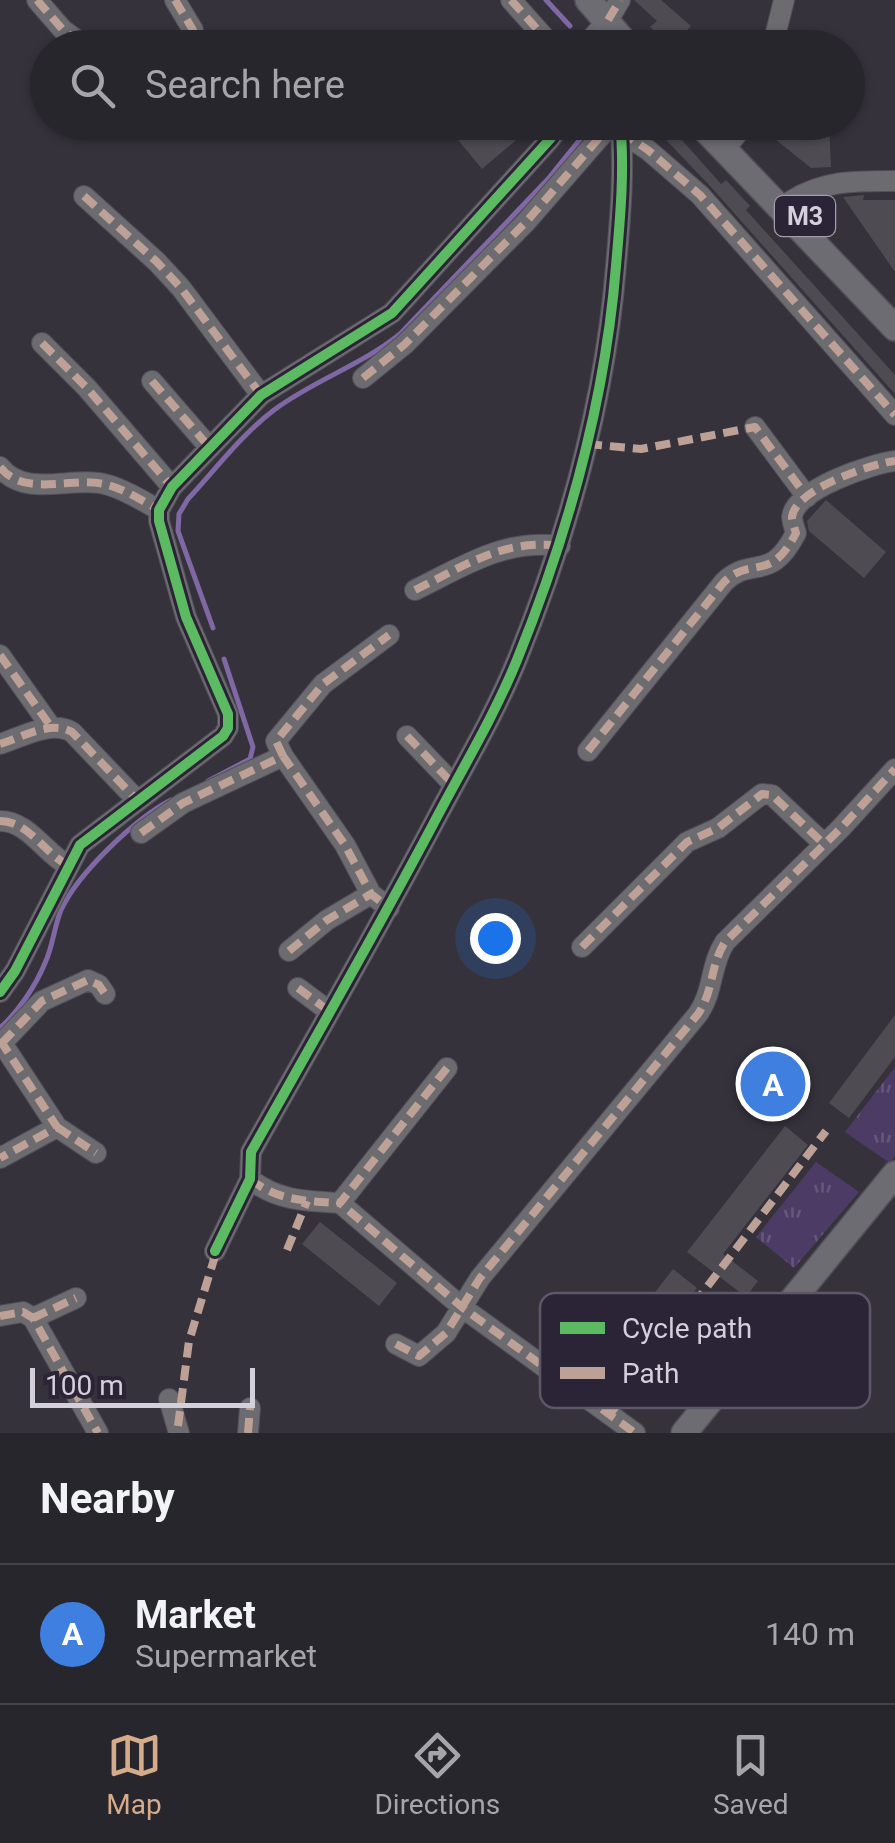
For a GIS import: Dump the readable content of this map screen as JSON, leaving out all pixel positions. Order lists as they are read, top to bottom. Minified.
{"streets":{"main road":["M3"]},"legend":["Cycle path","Path"],"scale_bar":"100 m","page":{"search":"Search here","pins":"A","scale":"100 m","heading":"Nearby","list":[{"mark":"A","name":"Market","note":"Supermarket","value":"140 m"}],"nav":["Map","Directions","Saved"]}}
